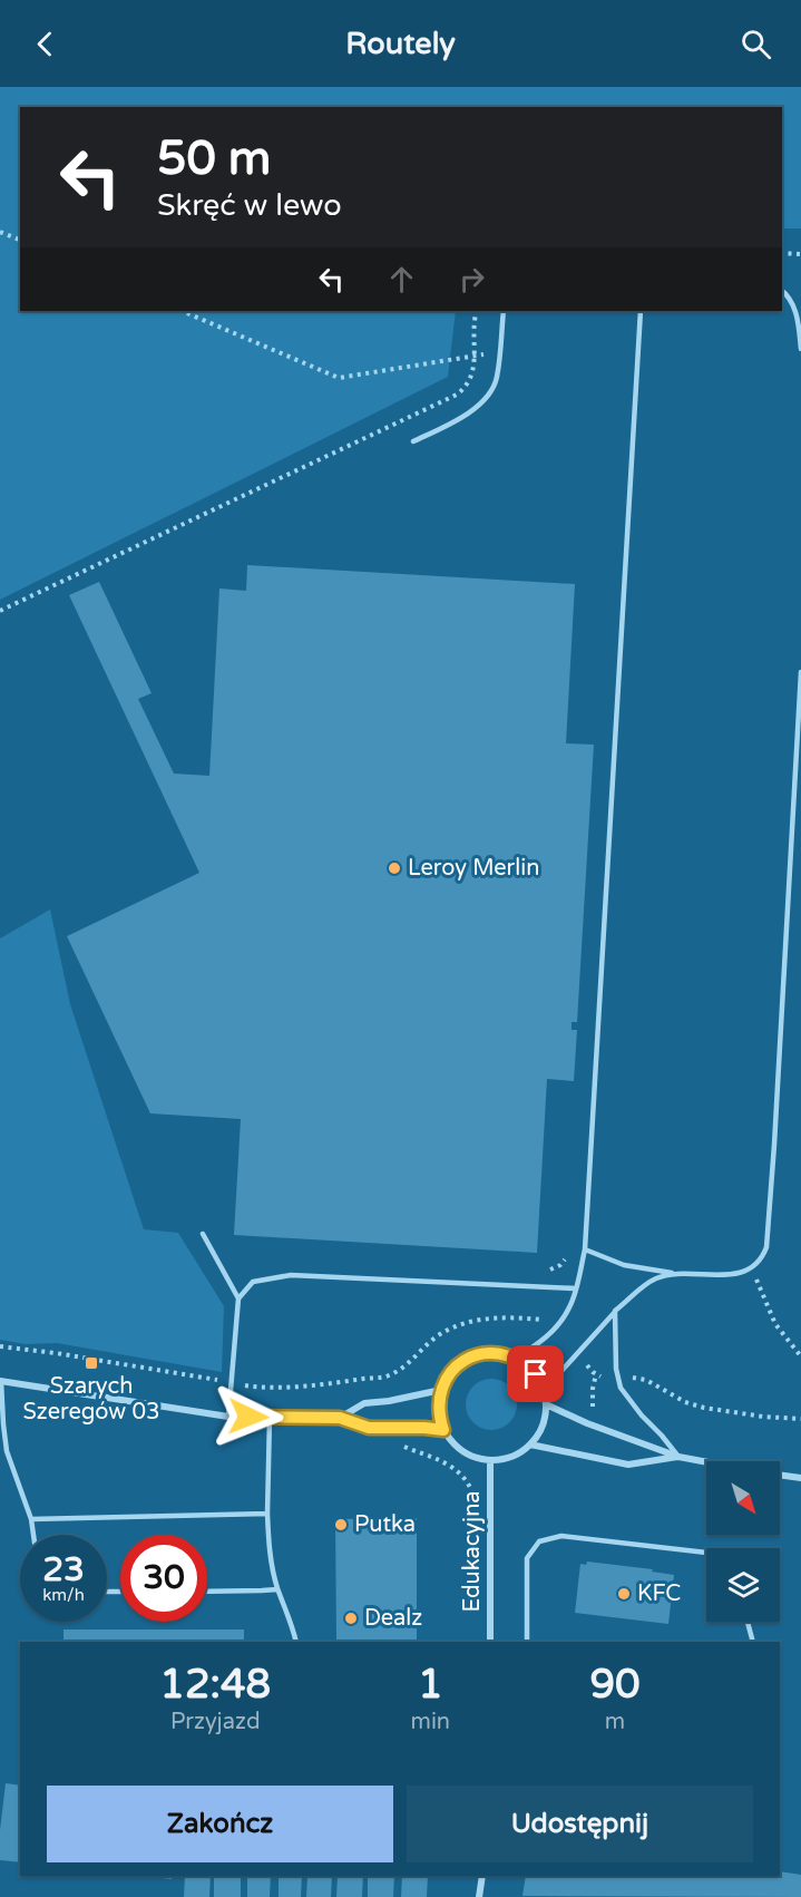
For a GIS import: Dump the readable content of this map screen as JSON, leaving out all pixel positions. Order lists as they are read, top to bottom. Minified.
{"streets":{"street":["Edukacyjna"]},"places":{"other":["Leroy Merlin","Putka","KFC","Dealz"],"transit":["Szarych Szeregów 03"]},"north":"bottom right","page":{"header":"Routely","turn":["50 m","Skręć w lewo"],"speed":"23 km/h","limit":"30","eta":["12:48","Przyjazd","1","min","90","m"],"buttons":["Zakończ","Udostępnij"]}}
